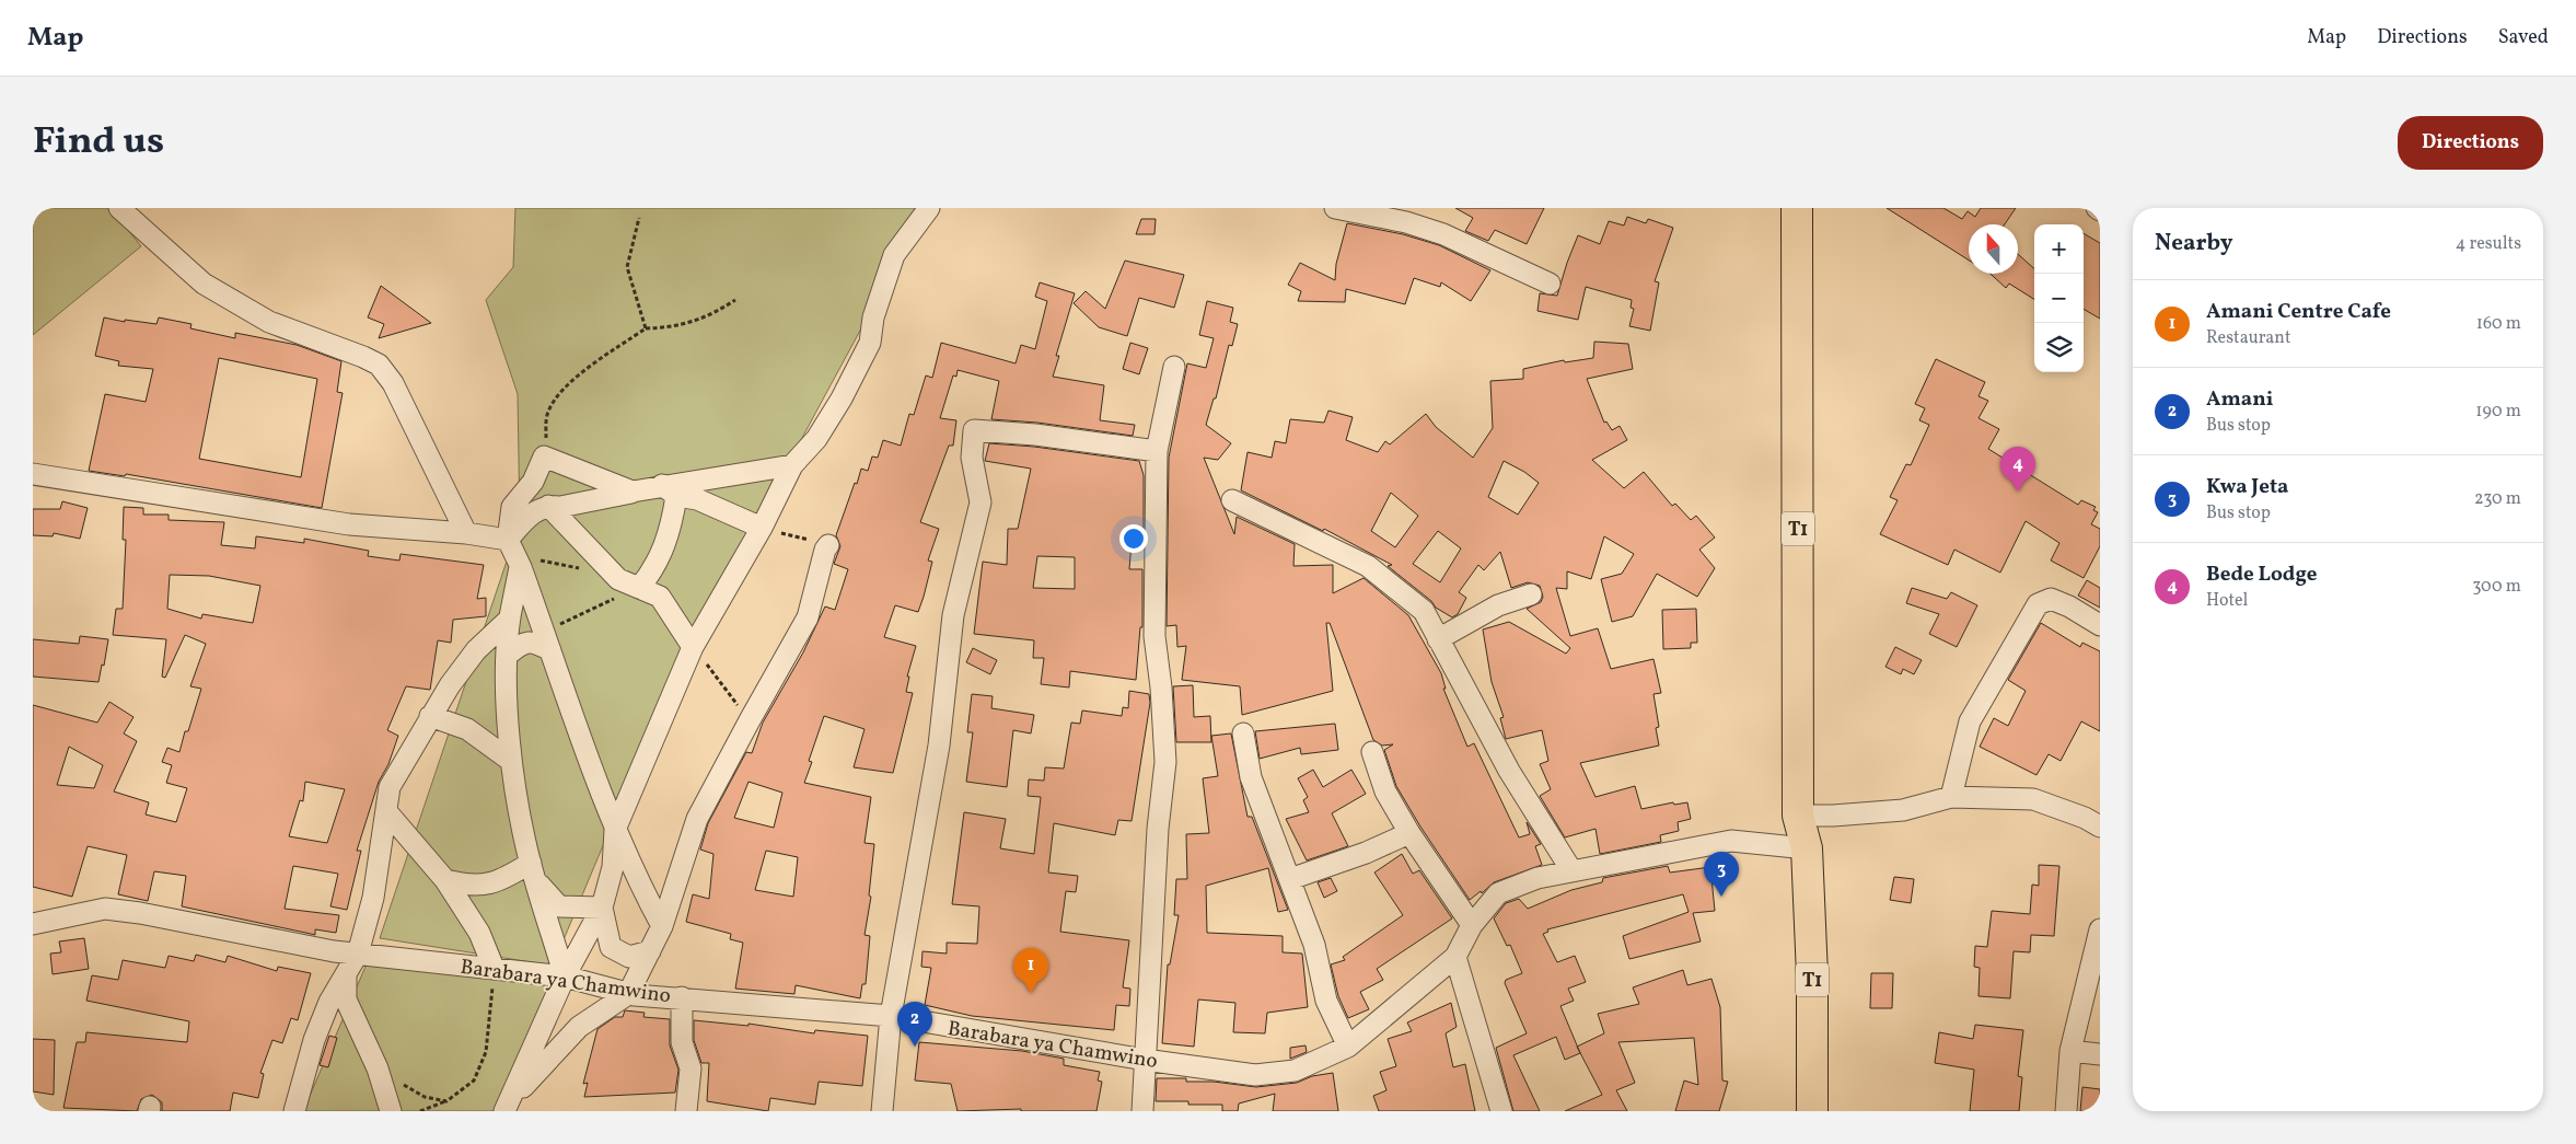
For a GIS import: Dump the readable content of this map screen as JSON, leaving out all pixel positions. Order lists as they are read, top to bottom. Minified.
{"streets":{"highway":["T1"],"street":["Barabara ya Chamwino"]},"crossings":[["T1","Barabara ya Chamwino"]],"north":"top","page":{"header":"Map","nav":["Map","Directions","Saved"],"title":"Find us","buttons":"Directions","heading":["Nearby","4 results"],"map_buttons":["+","−"],"list":[{"mark":"1","name":"Amani Centre Cafe","note":"Restaurant","value":"160 m"},{"mark":"2","name":"Amani","note":"Bus stop","value":"190 m"},{"mark":"3","name":"Kwa Jeta","note":"Bus stop","value":"230 m"},{"mark":"4","name":"Bede Lodge","note":"Hotel","value":"300 m"}],"pins":["4","3","1","2"]}}
